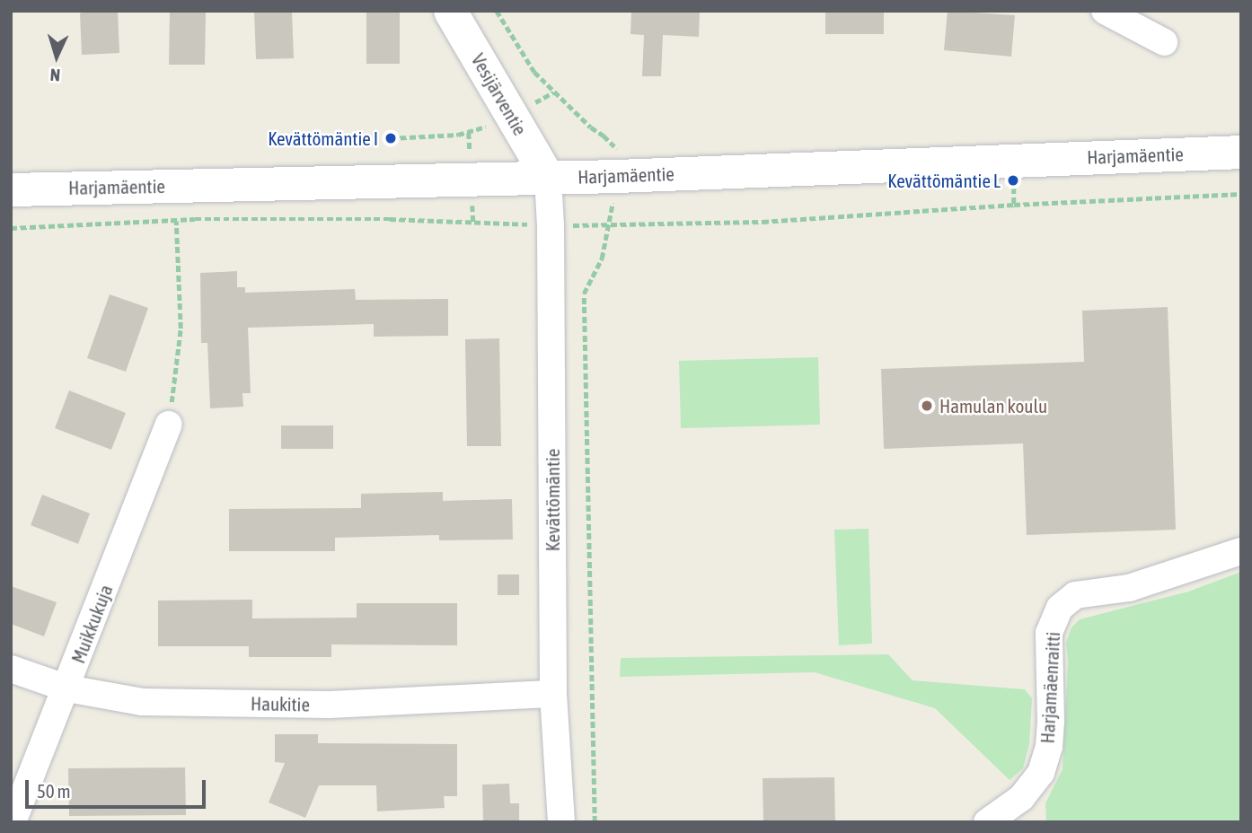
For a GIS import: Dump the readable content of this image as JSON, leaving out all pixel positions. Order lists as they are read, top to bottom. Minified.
{"streets":{"street":["Vesijärventie","Harjamäentie","Kevättömäntie","Muikkukuja","Harjamäenraitti","Haukitie"]},"crossings":[["Vesijärventie","Harjamäentie"],["Vesijärventie","Kevättömäntie"],["Harjamäentie","Kevättömäntie"],["Kevättömäntie","Haukitie"],["Muikkukuja","Haukitie"]],"places":["Kevättömäntie I","Kevättömäntie L","Hamulan koulu"],"scale_bar":"50 m","north":"bottom"}
